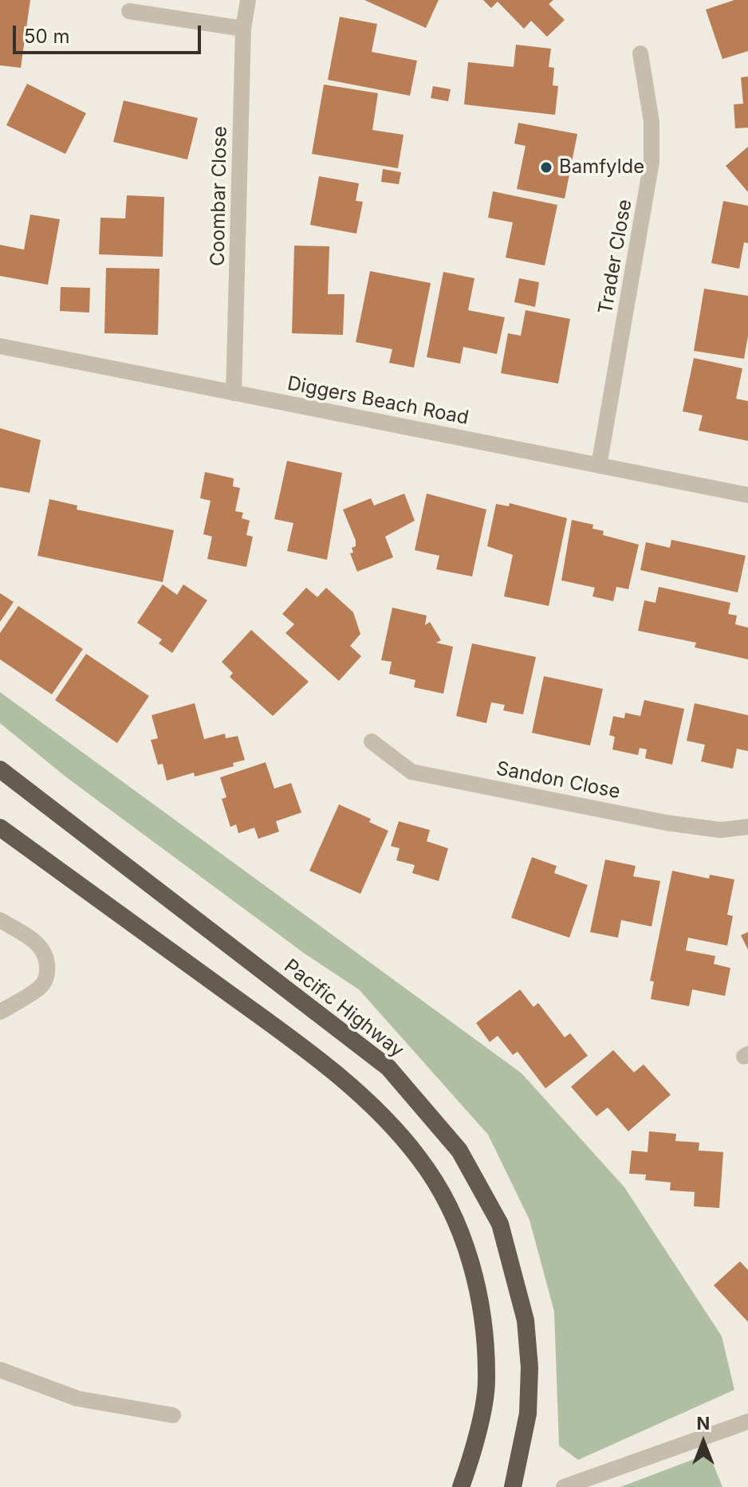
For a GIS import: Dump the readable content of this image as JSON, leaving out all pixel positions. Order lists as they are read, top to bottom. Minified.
{"streets":{"highway":["Pacific Highway"],"street":["Coombar Close","Trader Close","Diggers Beach Road","Sandon Close"]},"crossings":[["Coombar Close","Diggers Beach Road"],["Trader Close","Diggers Beach Road"]],"places":["Bamfylde"],"scale_bar":"50 m","north":"top"}
